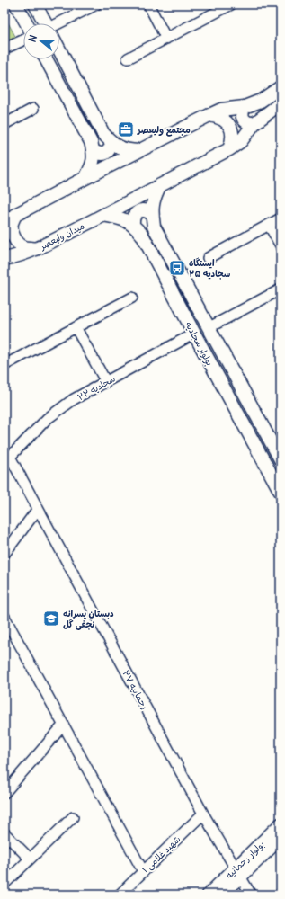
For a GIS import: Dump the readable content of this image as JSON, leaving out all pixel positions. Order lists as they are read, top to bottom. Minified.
{"streets":{"main road":["میدان ولیعصر","بولوار سجادیه","بولوار رحمانیه"],"street":["سجادیه ۲۲","رحمانیه ۲۷","شهید غلامی ۱"]},"crossings":[["میدان ولیعصر","بولوار سجادیه"],["بولوار سجادیه","سجادیه ۲۲"],["سجادیه ۲۲","رحمانیه ۲۷"],["رحمانیه ۲۷","شهید غلامی ۱"],["رحمانیه ۲۷","بولوار رحمانیه"]],"places":{"office":["مجتمع ولیعصر"],"bus stop":["ایستگاه سجادیه ۲۵"],"school or university":["دبستان پسرانه نجفی گل"]},"north":"left"}
